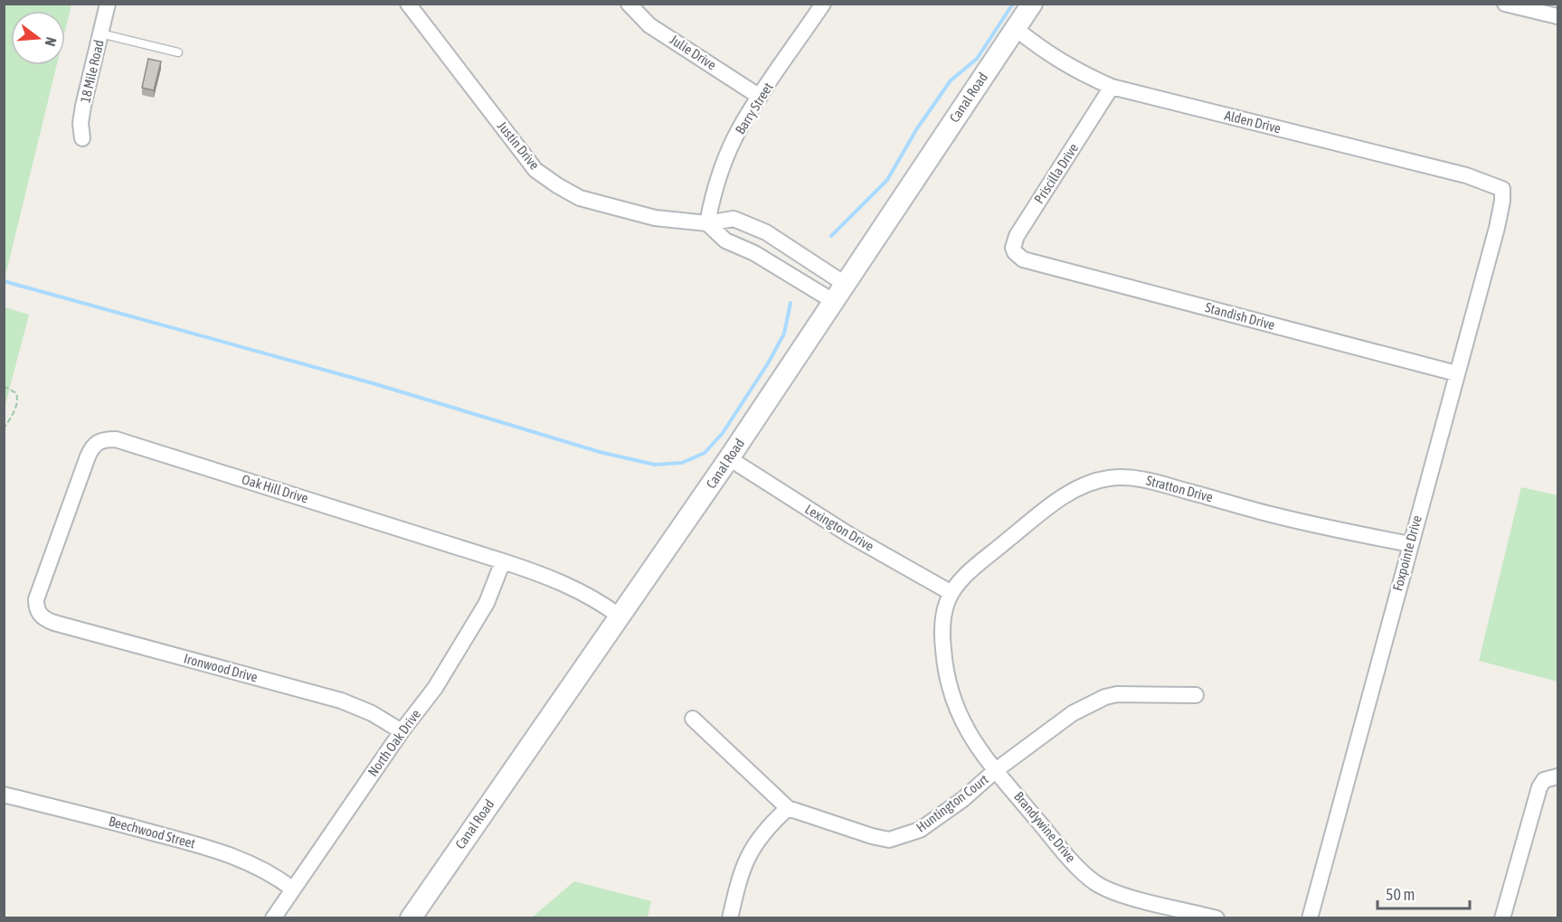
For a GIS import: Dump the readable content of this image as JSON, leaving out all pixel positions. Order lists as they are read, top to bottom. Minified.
{"streets":{"street":["Julie Drive","18 Mile Road","Canal Road","Barry Street","Alden Drive","Justin Drive","Priscilla Drive","Standish Drive","Oak Hill Drive","Stratton Drive","Lexington Drive","Foxpointe Drive","Ironwood Drive","North Oak Drive","Huntington Court","Brandywine Drive","Beechwood Street"]},"crossings":[["Julie Drive","Barry Street"],["Canal Road","Alden Drive"],["Canal Road","Justin Drive"],["Canal Road","Oak Hill Drive"],["Canal Road","Lexington Drive"],["Barry Street","Justin Drive"],["Alden Drive","Priscilla Drive"],["Alden Drive","Foxpointe Drive"],["Priscilla Drive","Standish Drive"],["Standish Drive","Foxpointe Drive"],["Oak Hill Drive","Ironwood Drive"],["Oak Hill Drive","North Oak Drive"],["Stratton Drive","Lexington Drive"],["Stratton Drive","Foxpointe Drive"],["Stratton Drive","Brandywine Drive"],["Lexington Drive","Brandywine Drive"],["Ironwood Drive","North Oak Drive"],["North Oak Drive","Beechwood Street"],["Huntington Court","Brandywine Drive"]],"scale_bar":"50 m","north":"right"}
